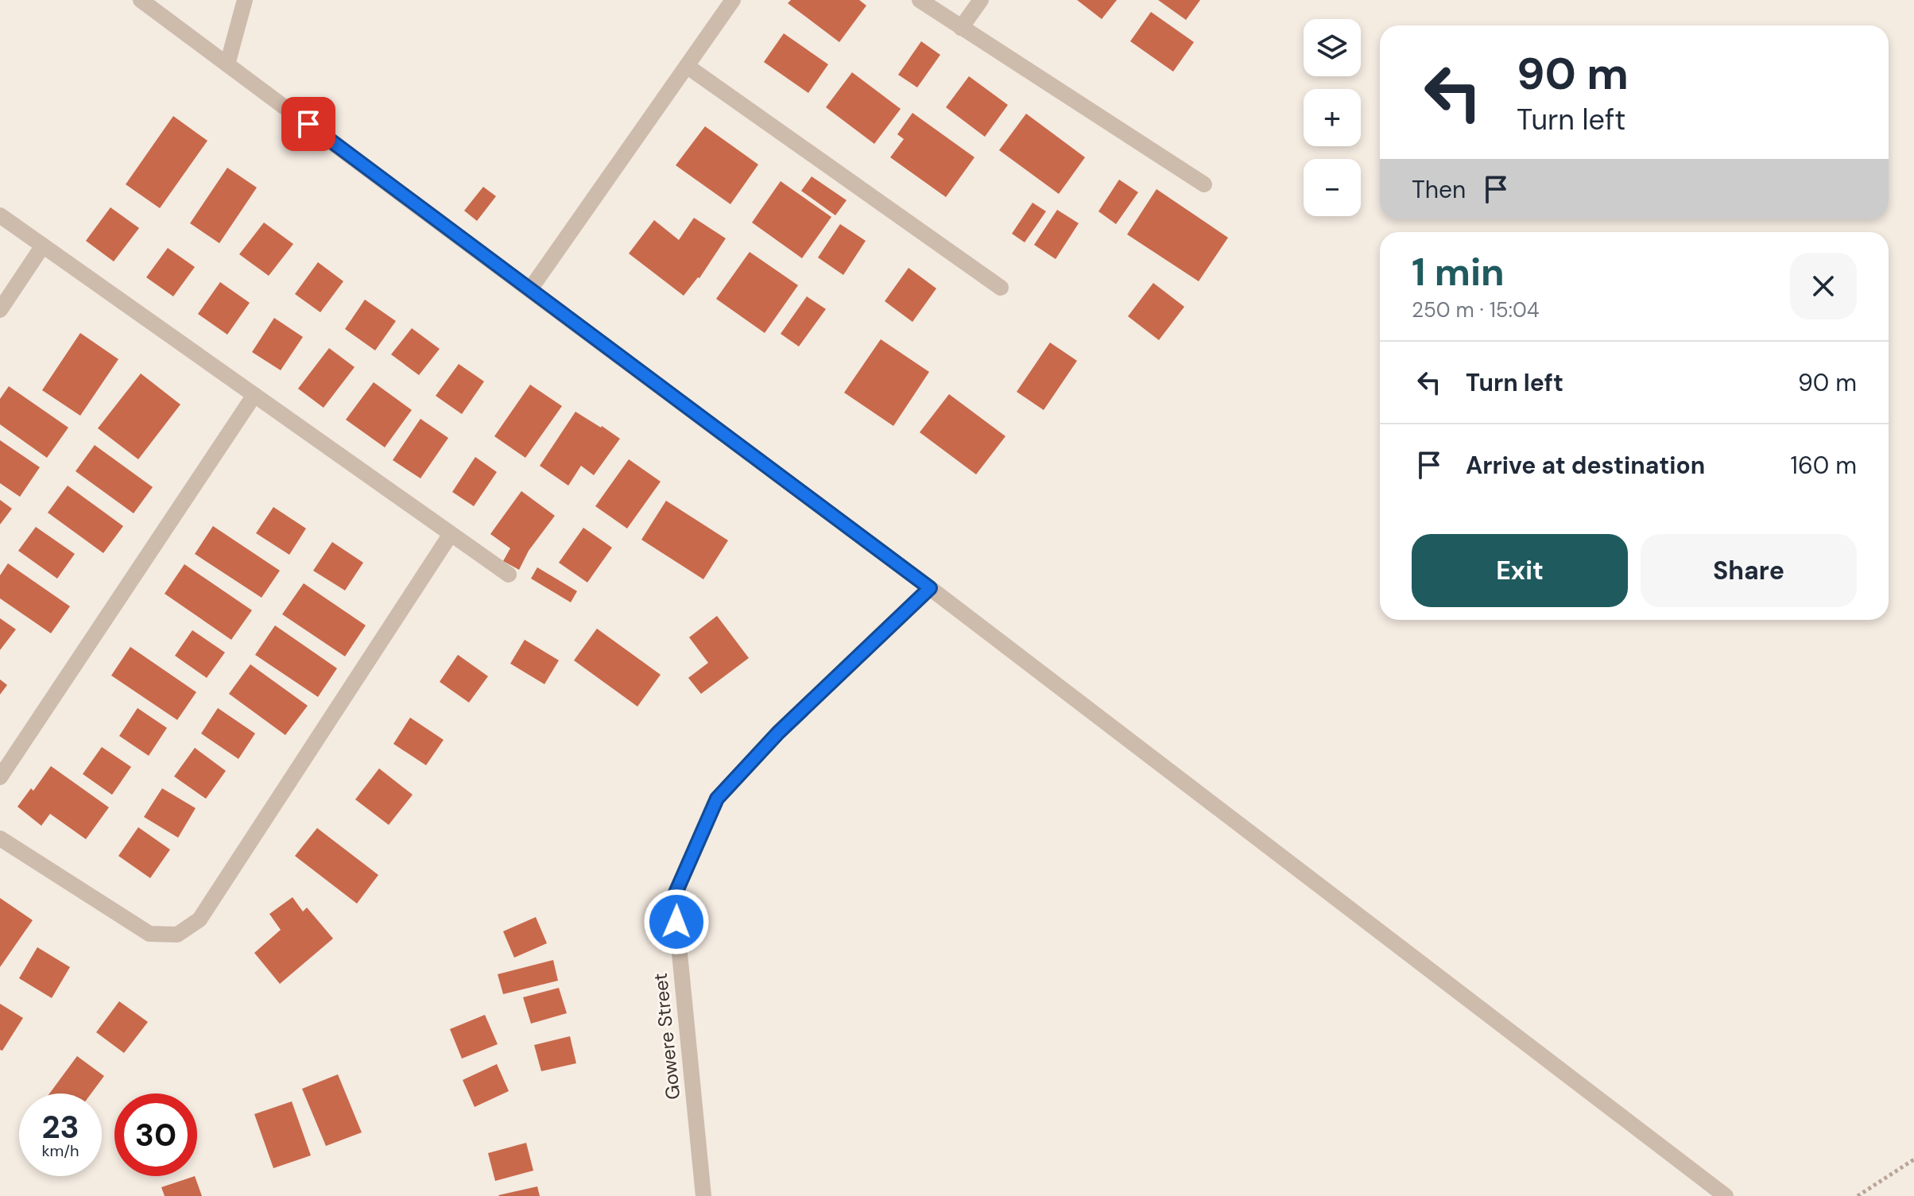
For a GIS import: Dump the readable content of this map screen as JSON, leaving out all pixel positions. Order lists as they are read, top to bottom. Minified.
{"streets":{"street":["Gowere Street"]},"page":{"map_buttons":["+","−"],"turn":["90 m","Turn left"],"then":"Then","heading":["1 min","250 m · 15:04"],"list":[{"name":"Turn left","value":"90 m"},{"name":"Arrive at destination","value":"160 m"}],"buttons":["Exit","Share"],"speed":"23 km/h","limit":"30"}}
